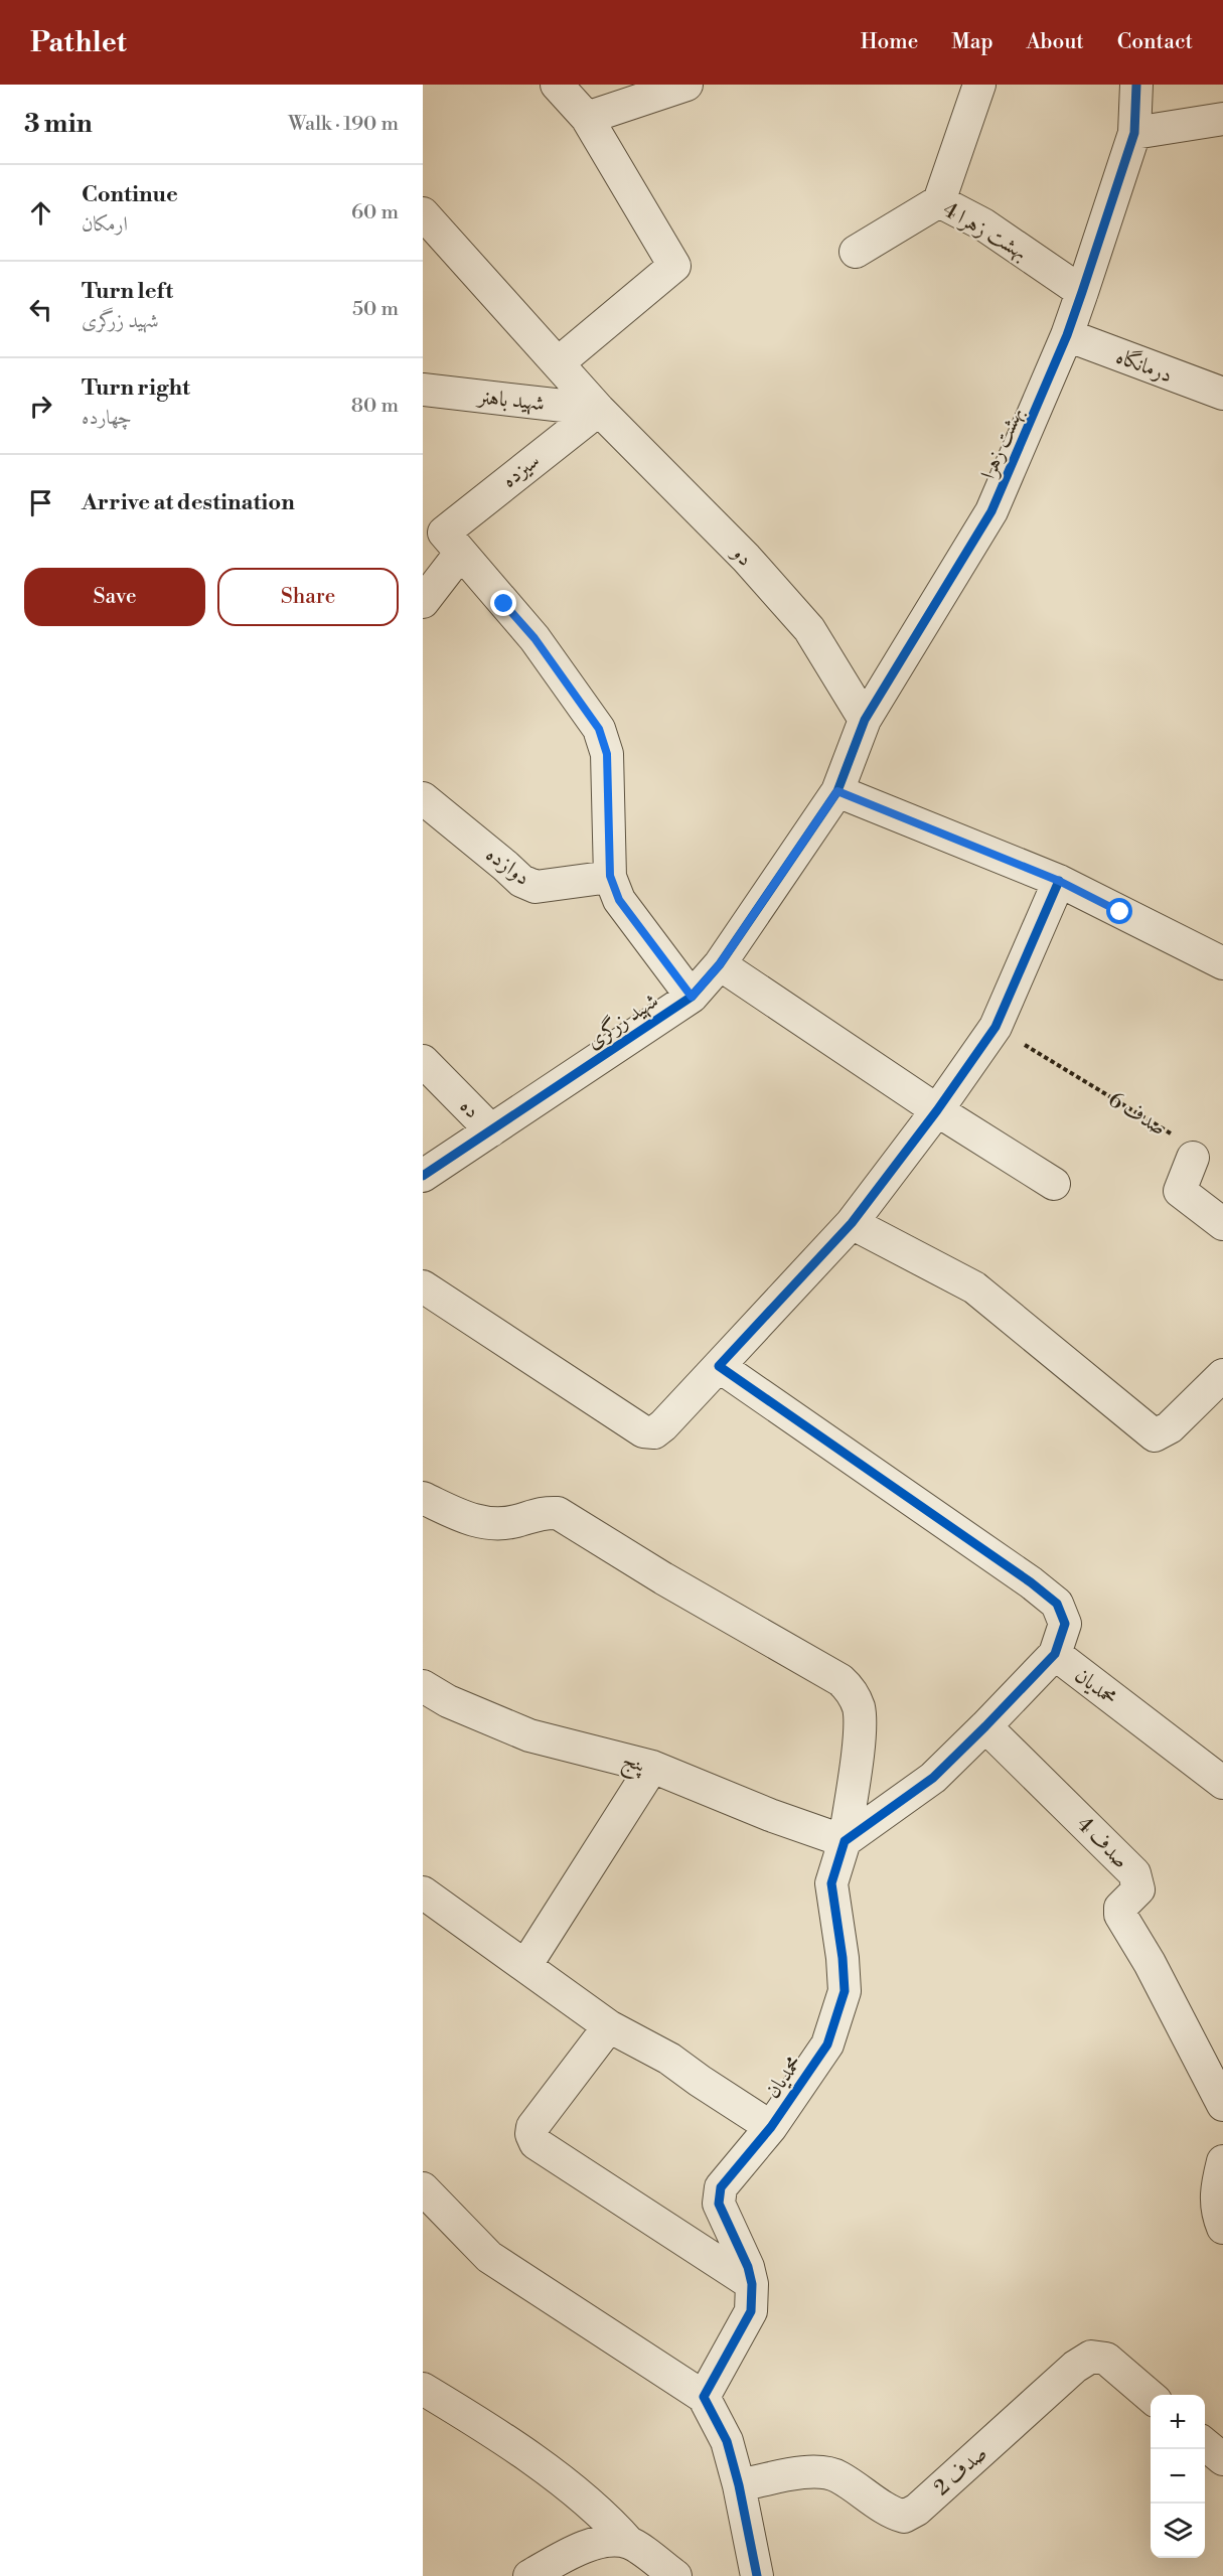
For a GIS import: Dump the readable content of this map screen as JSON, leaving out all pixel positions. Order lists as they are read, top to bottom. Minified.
{"streets":{"street":["بهشت زهرا 4","درمانگاه","شهید باهنر","بهشت زهرا","سیزده","دو","دوازده","شهید زرگری","ده","محمدیان","پنج","صدف 4","صدف 2"],"path":["صدف 6"]},"crossings":[["بهشت زهرا 4","بهشت زهرا"],["درمانگاه","بهشت زهرا"],["شهید باهنر","سیزده"],["شهید باهنر","دو"],["بهشت زهرا","دو"],["بهشت زهرا","شهید زرگری"],["سیزده","دو"],["شهید زرگری","ده"],["محمدیان","پنج"],["محمدیان","صدف 4"]],"page":{"header":"Pathlet","nav":["Home","Map","About","Contact"],"heading":["3 min","Walk · 190 m"],"list":[["Continue","ارمکان","60 m"],["Turn left","شهید زرگری","50 m"],["Turn right","چهارده","80 m"],"Arrive at destination"],"buttons":["Save","Share"],"map_buttons":["+","−"]}}
